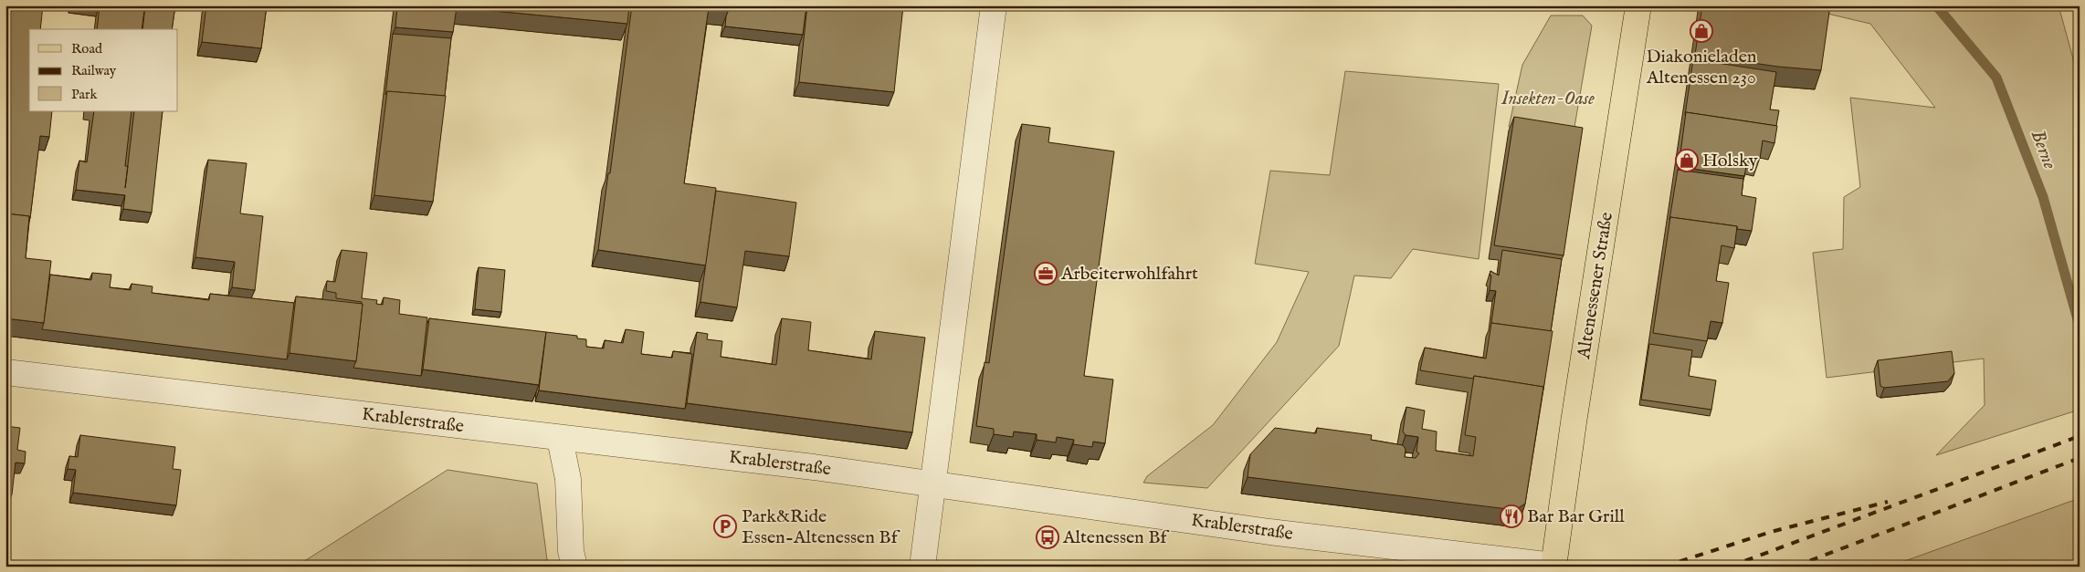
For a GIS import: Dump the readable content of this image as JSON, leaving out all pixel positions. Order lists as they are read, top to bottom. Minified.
{"streets":{"main road":["Altenessener Straße"],"street":["Krablerstraße"]},"crossings":[["Altenessener Straße","Krablerstraße"]],"water":["Berne"],"parks":["Insekten-Oase"],"places":{"shop":["Diakonieladen Altenessen 230","Holsky"],"office":["Arbeiterwohlfahrt"],"restaurant":["Bar Bar Grill"],"parking":["Park&Ride Essen-Altenessen Bf"],"bus stop":["Altenessen Bf"]},"legend":["Road","Railway","Park"]}
